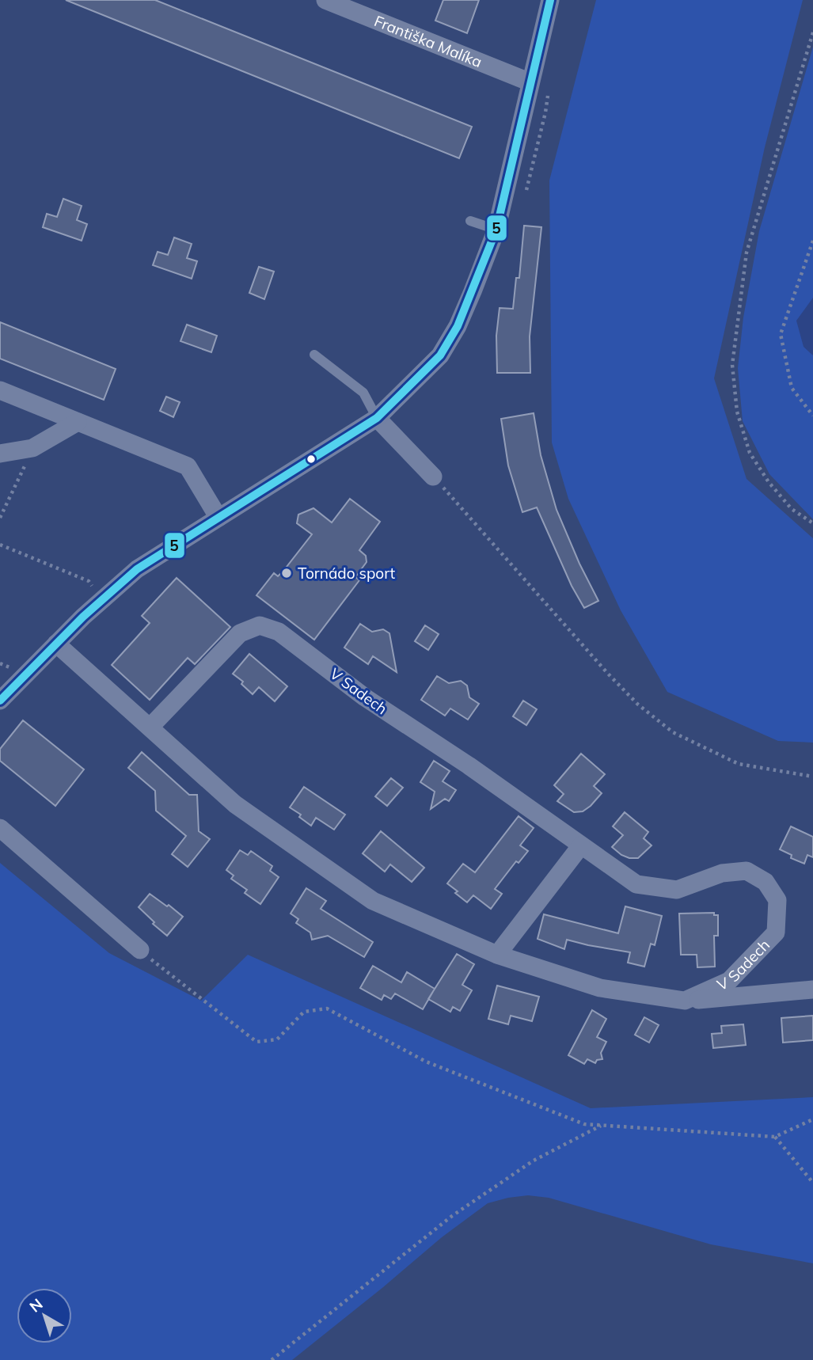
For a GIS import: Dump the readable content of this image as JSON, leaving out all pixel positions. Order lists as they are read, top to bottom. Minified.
{"streets":{"street":["Františka Malíka","V Sadech"]},"places":["Tornádo sport"],"lines":["transit line 5"],"north":"top left"}
